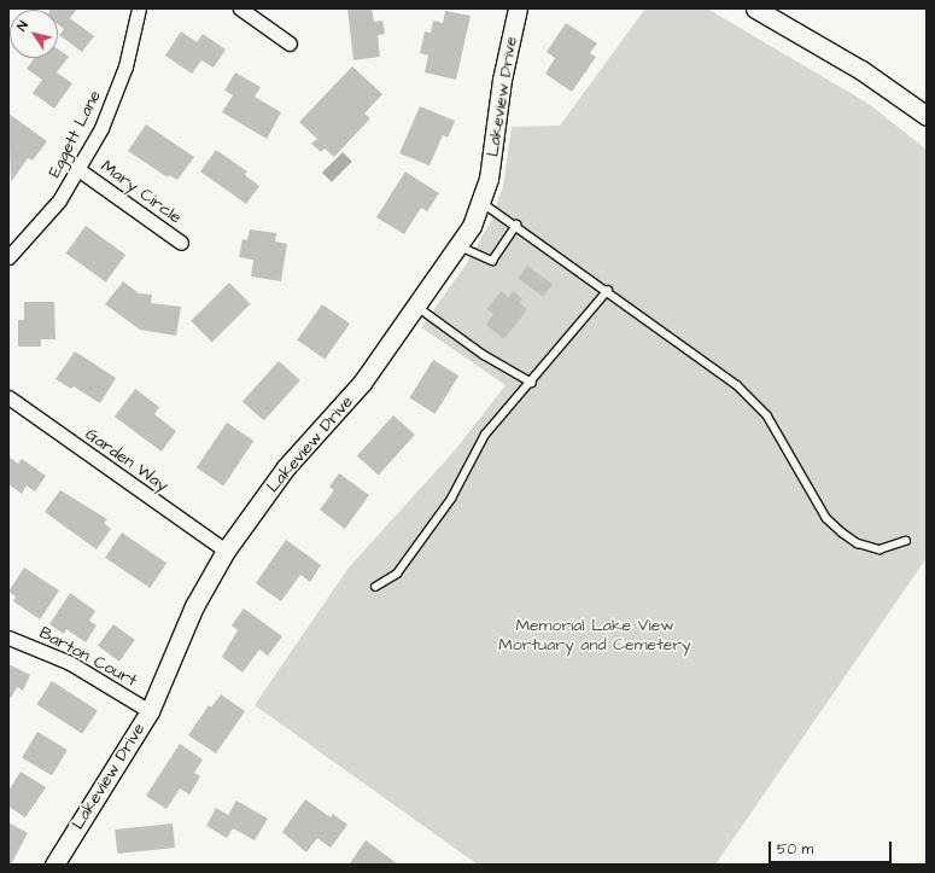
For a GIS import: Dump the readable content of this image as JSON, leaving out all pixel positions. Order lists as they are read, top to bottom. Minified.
{"streets":{"street":["Lakeview Drive","Eggett Lane","Mary Circle","Garden Way","Barton Court"]},"crossings":[["Lakeview Drive","Garden Way"],["Lakeview Drive","Barton Court"],["Eggett Lane","Mary Circle"]],"parks":["Memorial Lake View Mortuary and Cemetery"],"scale_bar":"50 m","north":"top left"}
